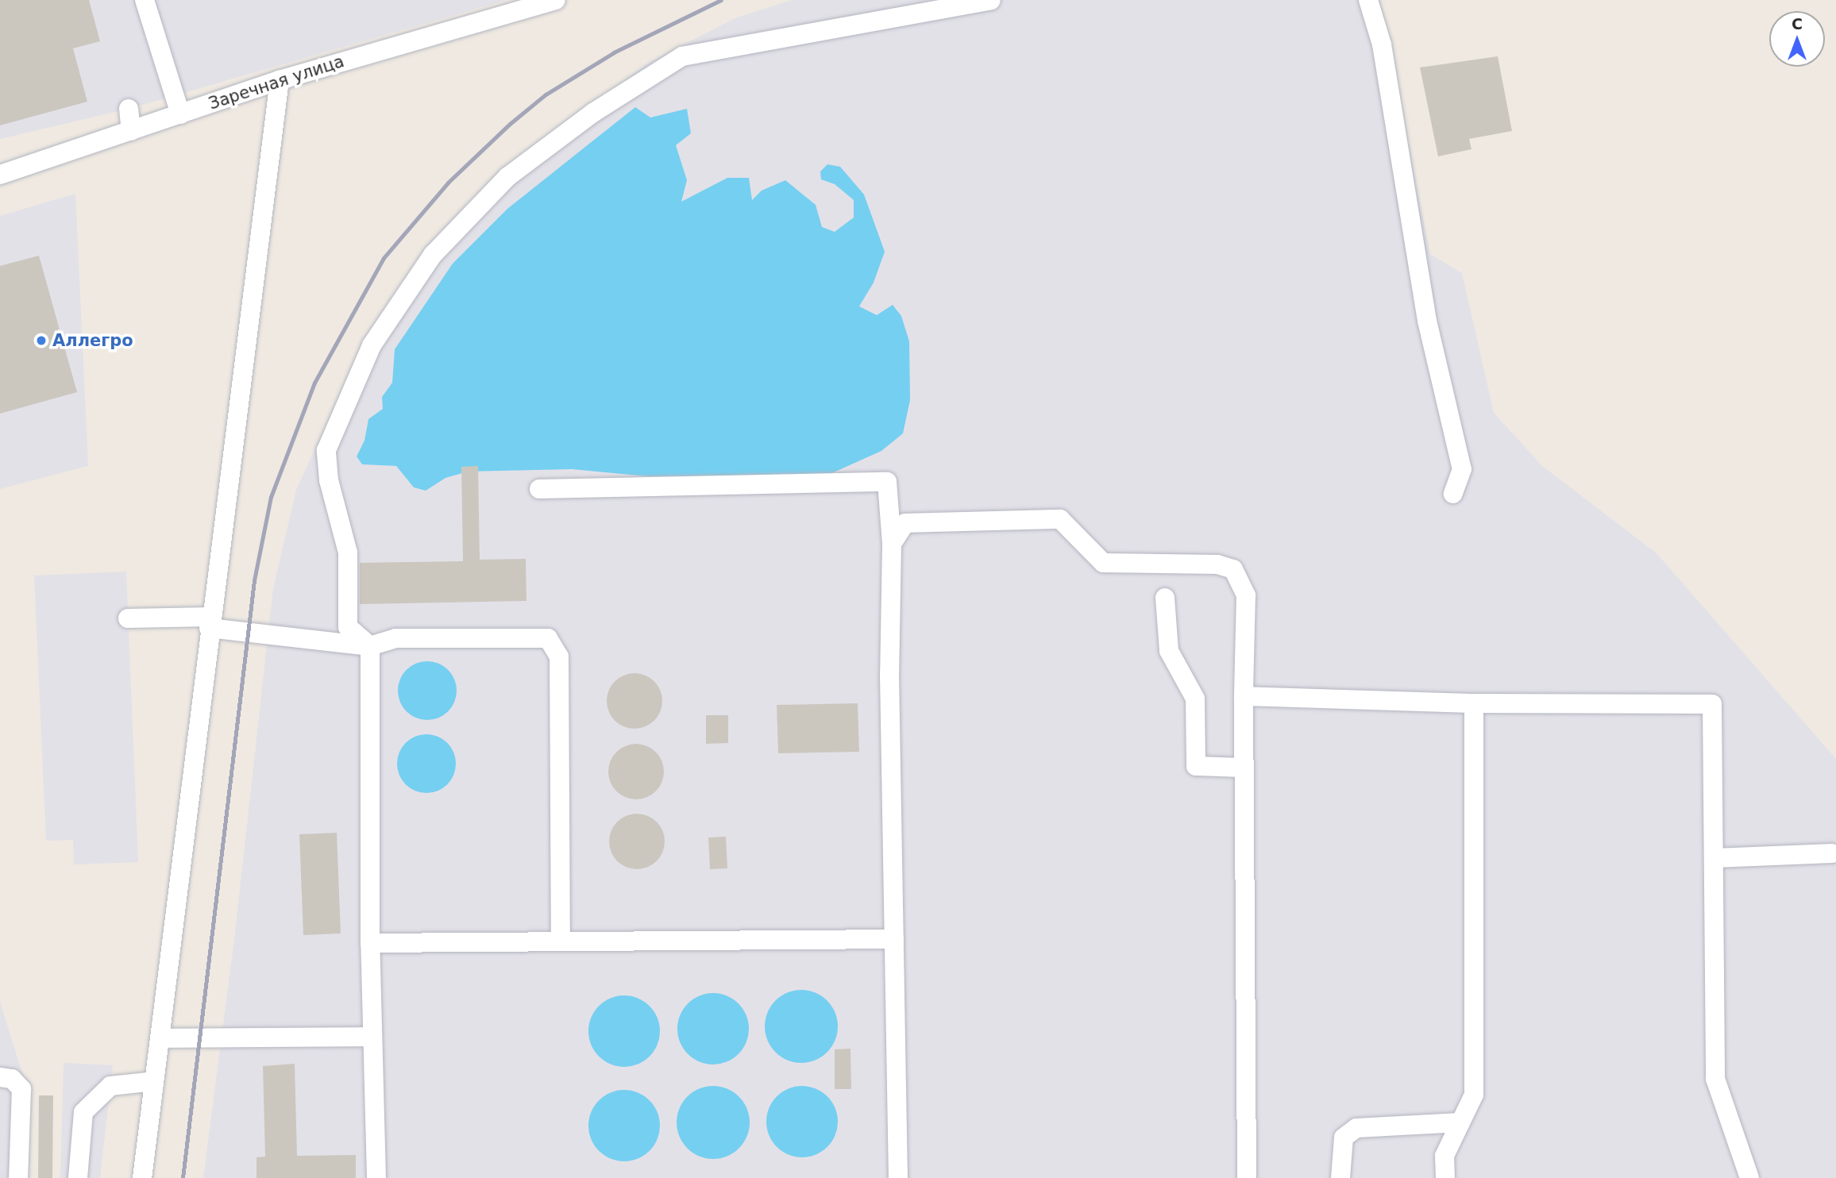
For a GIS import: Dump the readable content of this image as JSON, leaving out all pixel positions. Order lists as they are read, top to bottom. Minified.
{"streets":{"street":["Заречная улица"]},"places":["Аллегро"],"north":"top"}
